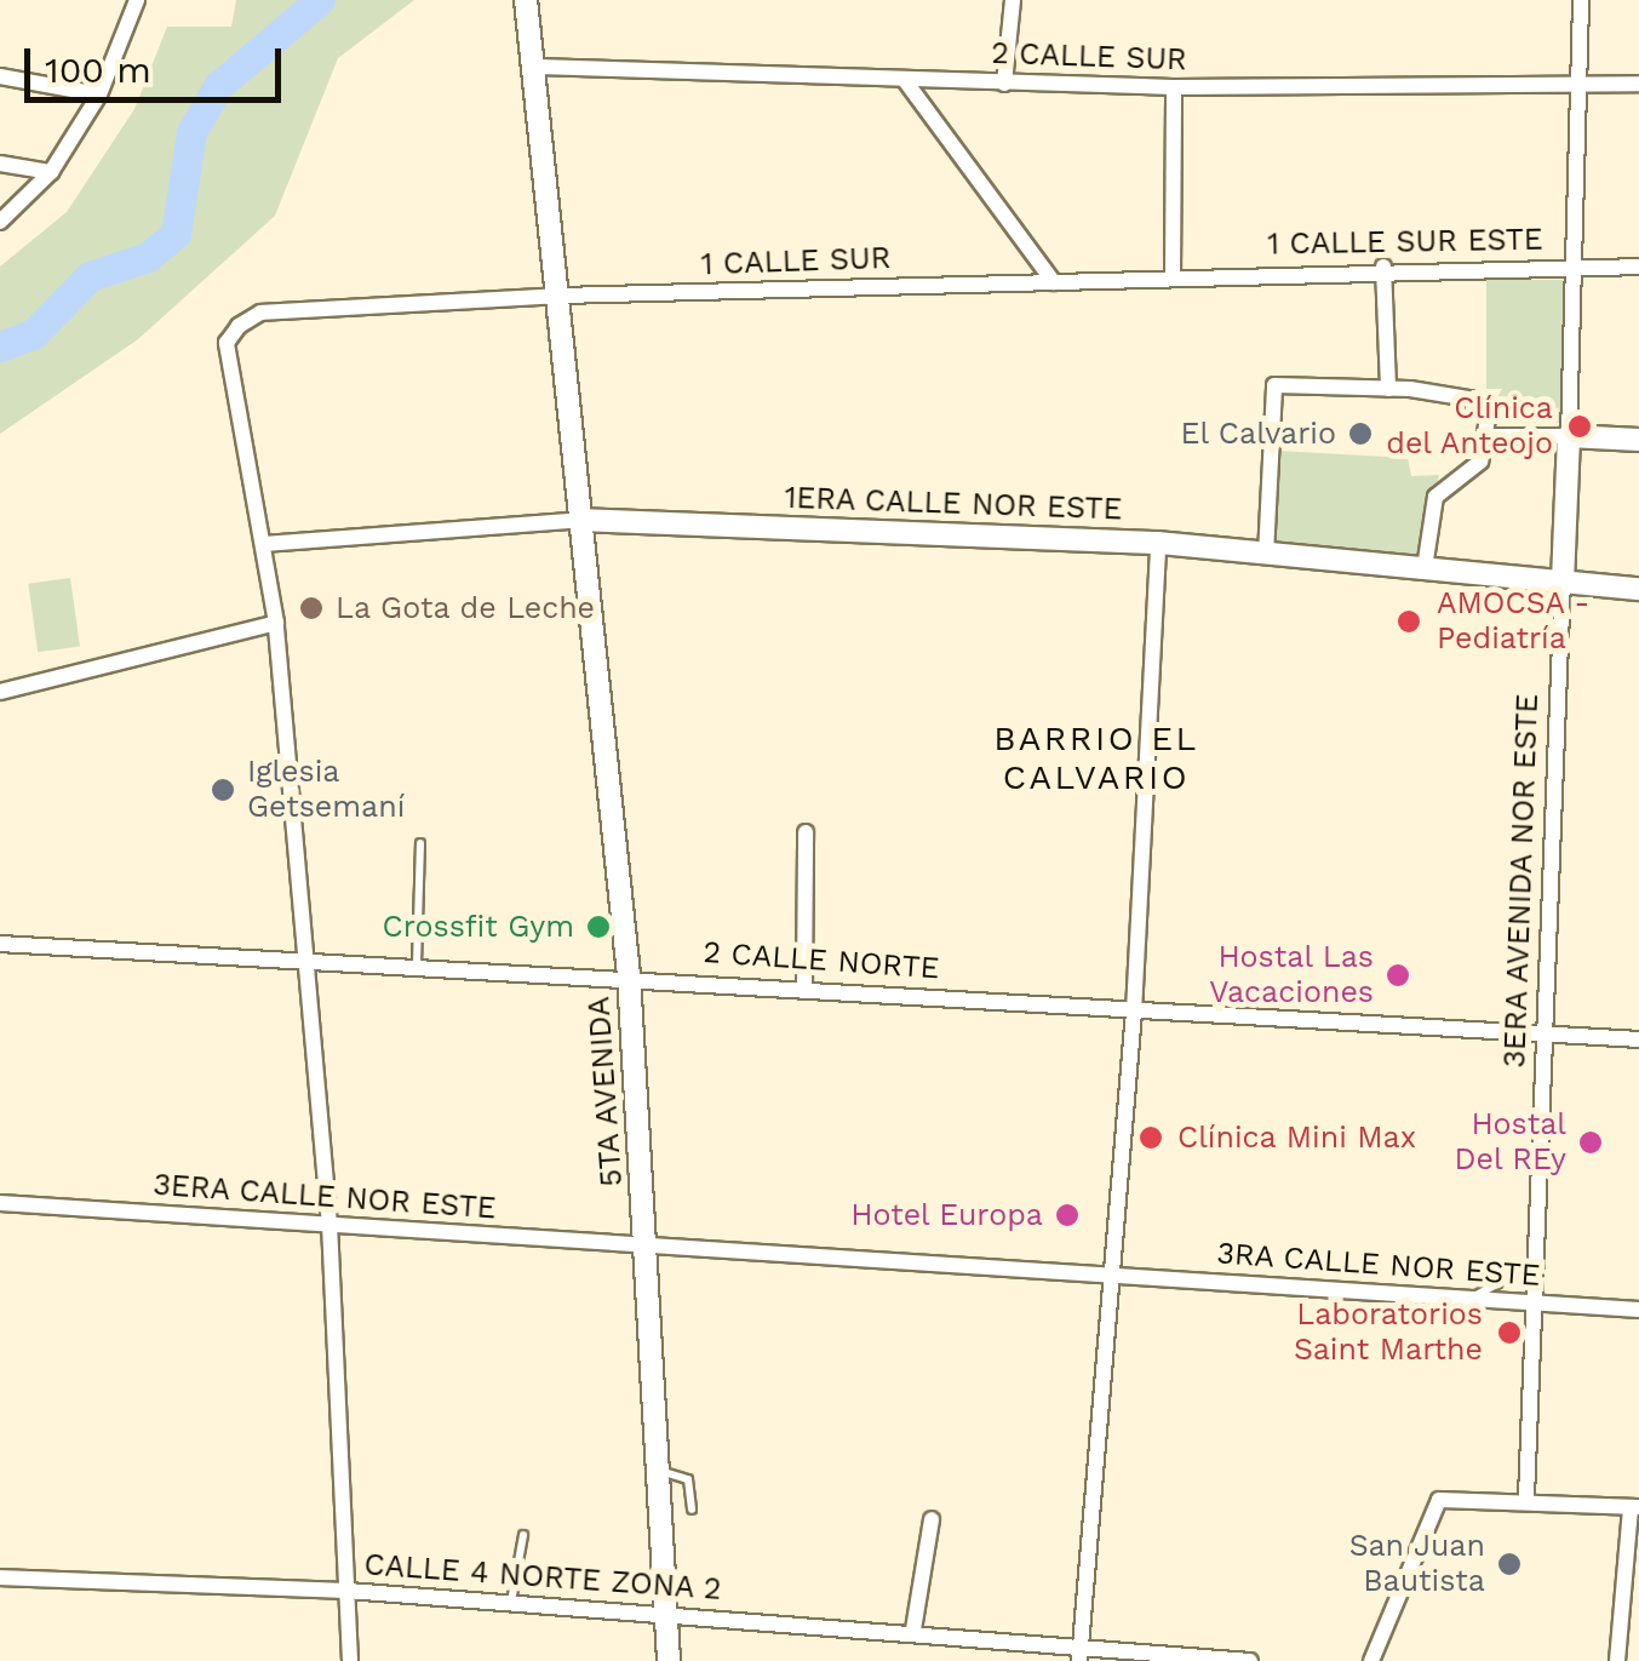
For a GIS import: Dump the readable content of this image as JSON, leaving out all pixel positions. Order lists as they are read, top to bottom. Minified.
{"streets":{"street":["2 CALLE SUR","1 CALLE SUR ESTE","1 CALLE SUR","1ERA CALLE NOR ESTE","3ERA AVENIDA NOR ESTE","2 CALLE NORTE","5TA AVENIDA","3ERA CALLE NOR ESTE","3RA CALLE NOR ESTE","CALLE 4 NORTE ZONA 2"]},"crossings":[["2 CALLE SUR","3ERA AVENIDA NOR ESTE"],["2 CALLE SUR","5TA AVENIDA"],["1 CALLE SUR ESTE","1 CALLE SUR"],["1 CALLE SUR ESTE","3ERA AVENIDA NOR ESTE"],["1 CALLE SUR","1ERA CALLE NOR ESTE"],["1 CALLE SUR","5TA AVENIDA"],["1ERA CALLE NOR ESTE","3ERA AVENIDA NOR ESTE"],["1ERA CALLE NOR ESTE","5TA AVENIDA"],["3ERA AVENIDA NOR ESTE","2 CALLE NORTE"],["3ERA AVENIDA NOR ESTE","3RA CALLE NOR ESTE"],["2 CALLE NORTE","5TA AVENIDA"],["5TA AVENIDA","3ERA CALLE NOR ESTE"],["5TA AVENIDA","CALLE 4 NORTE ZONA 2"]],"districts":["BARRIO EL CALVARIO"],"places":["Clínica del Anteojo","El Calvario","La Gota de Leche","AMOCSA - Pediatría","Iglesia Getsemaní","Crossfit Gym","Hostal Las Vacaciones","Clínica Mini Max","Hostal Del REy","Hotel Europa","Laboratorios Saint Marthe","San Juan Bautista"],"scale_bar":"100 m"}
